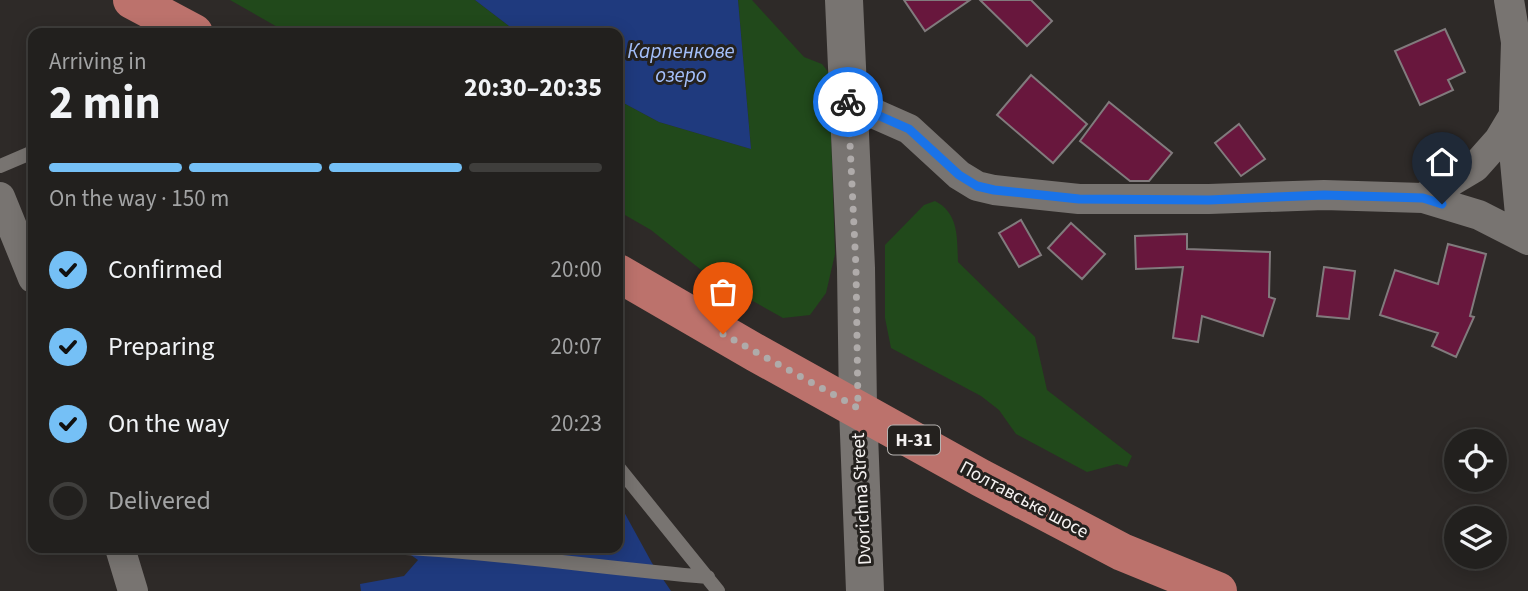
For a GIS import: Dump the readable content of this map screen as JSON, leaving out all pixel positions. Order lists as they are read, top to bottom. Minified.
{"streets":{"main road":["Н-31","Полтавське шосе"],"street":["Dvorichna Street"]},"crossings":[["Dvorichna Street","Полтавське шосе"]],"water":["Карпенкове озеро"],"page":{"heading":["2 min","Arriving in","20:30–20:35"],"bar":"On the way · 150 m","list":[["Confirmed","20:00"],["Preparing","20:07"],["On the way","20:23"],"Delivered"]}}
